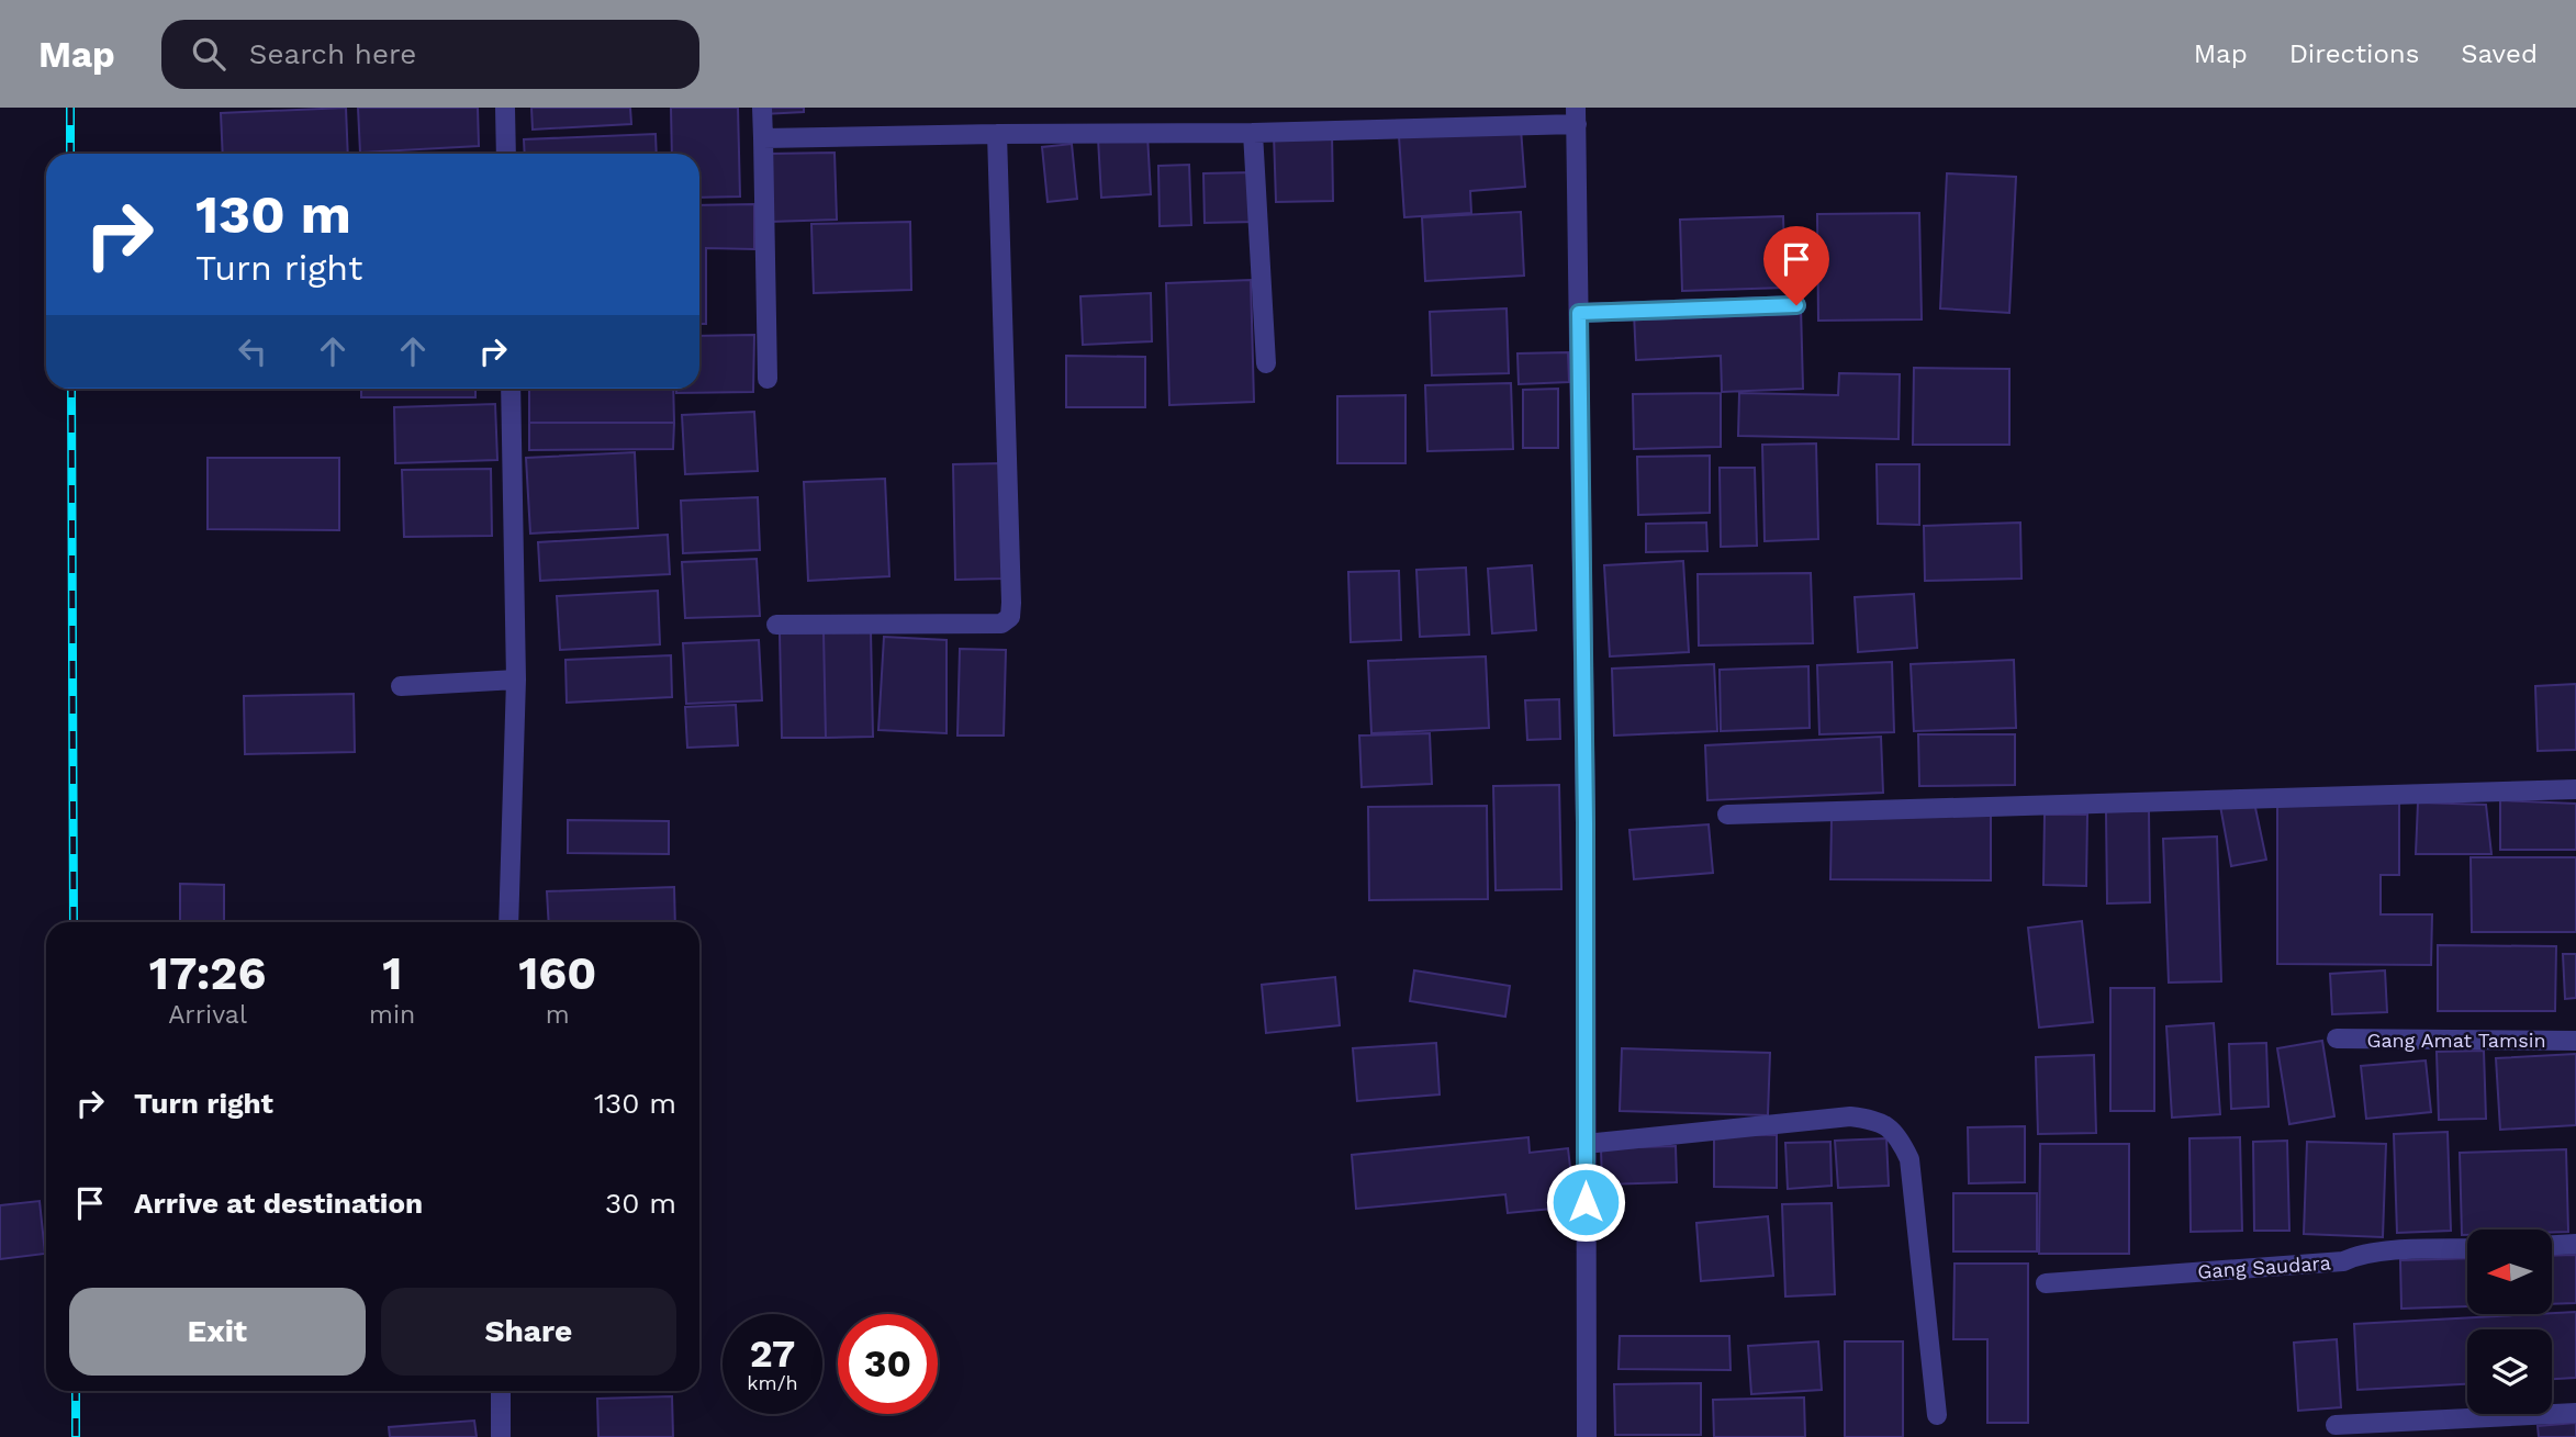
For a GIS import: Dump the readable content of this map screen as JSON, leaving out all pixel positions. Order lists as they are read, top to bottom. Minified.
{"streets":{"street":["Gang Amat Tamsin","Gang Saudara"]},"north":"left","page":{"header":"Map","search":"Search here","nav":["Map","Directions","Saved"],"turn":["130 m","Turn right"],"eta":["17:26","Arrival","1","min","160","m"],"list":[{"name":"Turn right","value":"130 m"},{"name":"Arrive at destination","value":"30 m"}],"buttons":["Exit","Share"],"speed":"27 km/h","limit":"30"}}
